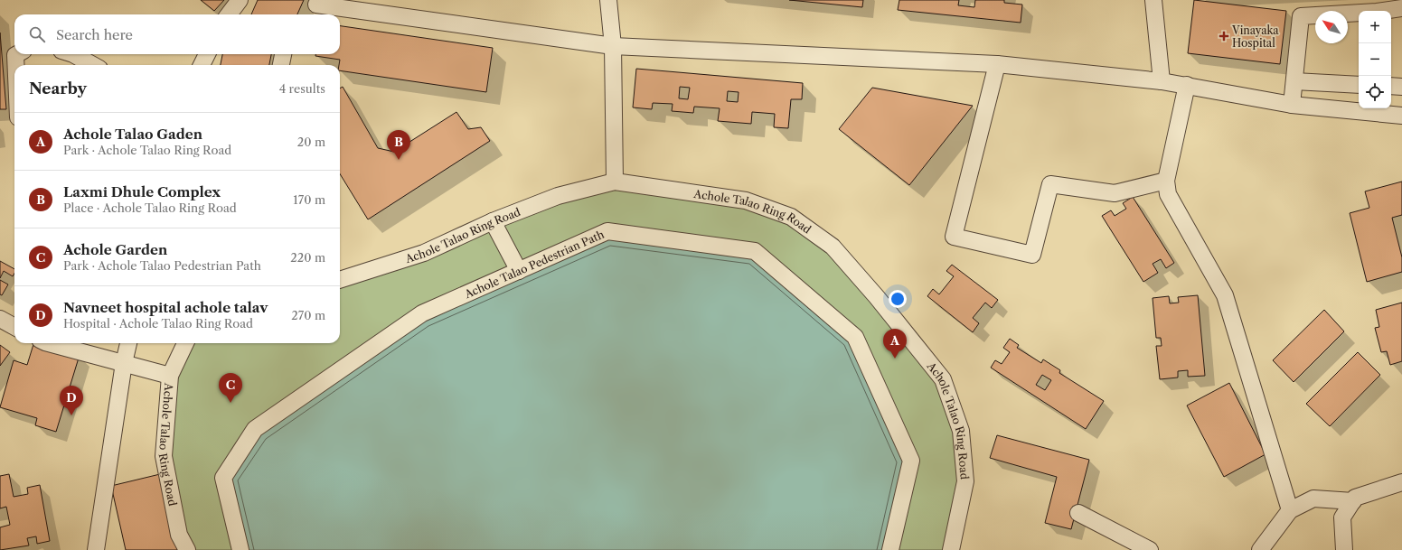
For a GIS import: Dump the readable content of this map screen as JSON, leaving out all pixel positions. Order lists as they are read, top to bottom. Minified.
{"streets":{"street":["Achole Talao Ring Road","Achole Talao Pedestrian Path"]},"places":{"health":["Vinayaka Hospital"]},"north":"top left","page":{"map_buttons":["+","−"],"search":"Search here","heading":["Nearby","4 results"],"list":[{"mark":"A","name":"Achole Talao Gaden","note":"Park · Achole Talao Ring Road","value":"20 m"},{"mark":"B","name":"Laxmi Dhule Complex","note":"Place · Achole Talao Ring Road","value":"170 m"},{"mark":"C","name":"Achole Garden","note":"Park · Achole Talao Pedestrian Path","value":"220 m"},{"mark":"D","name":"Navneet hospital achole talav","note":"Hospital · Achole Talao Ring Road","value":"270 m"}],"pins":["B","A","C","D"]}}
